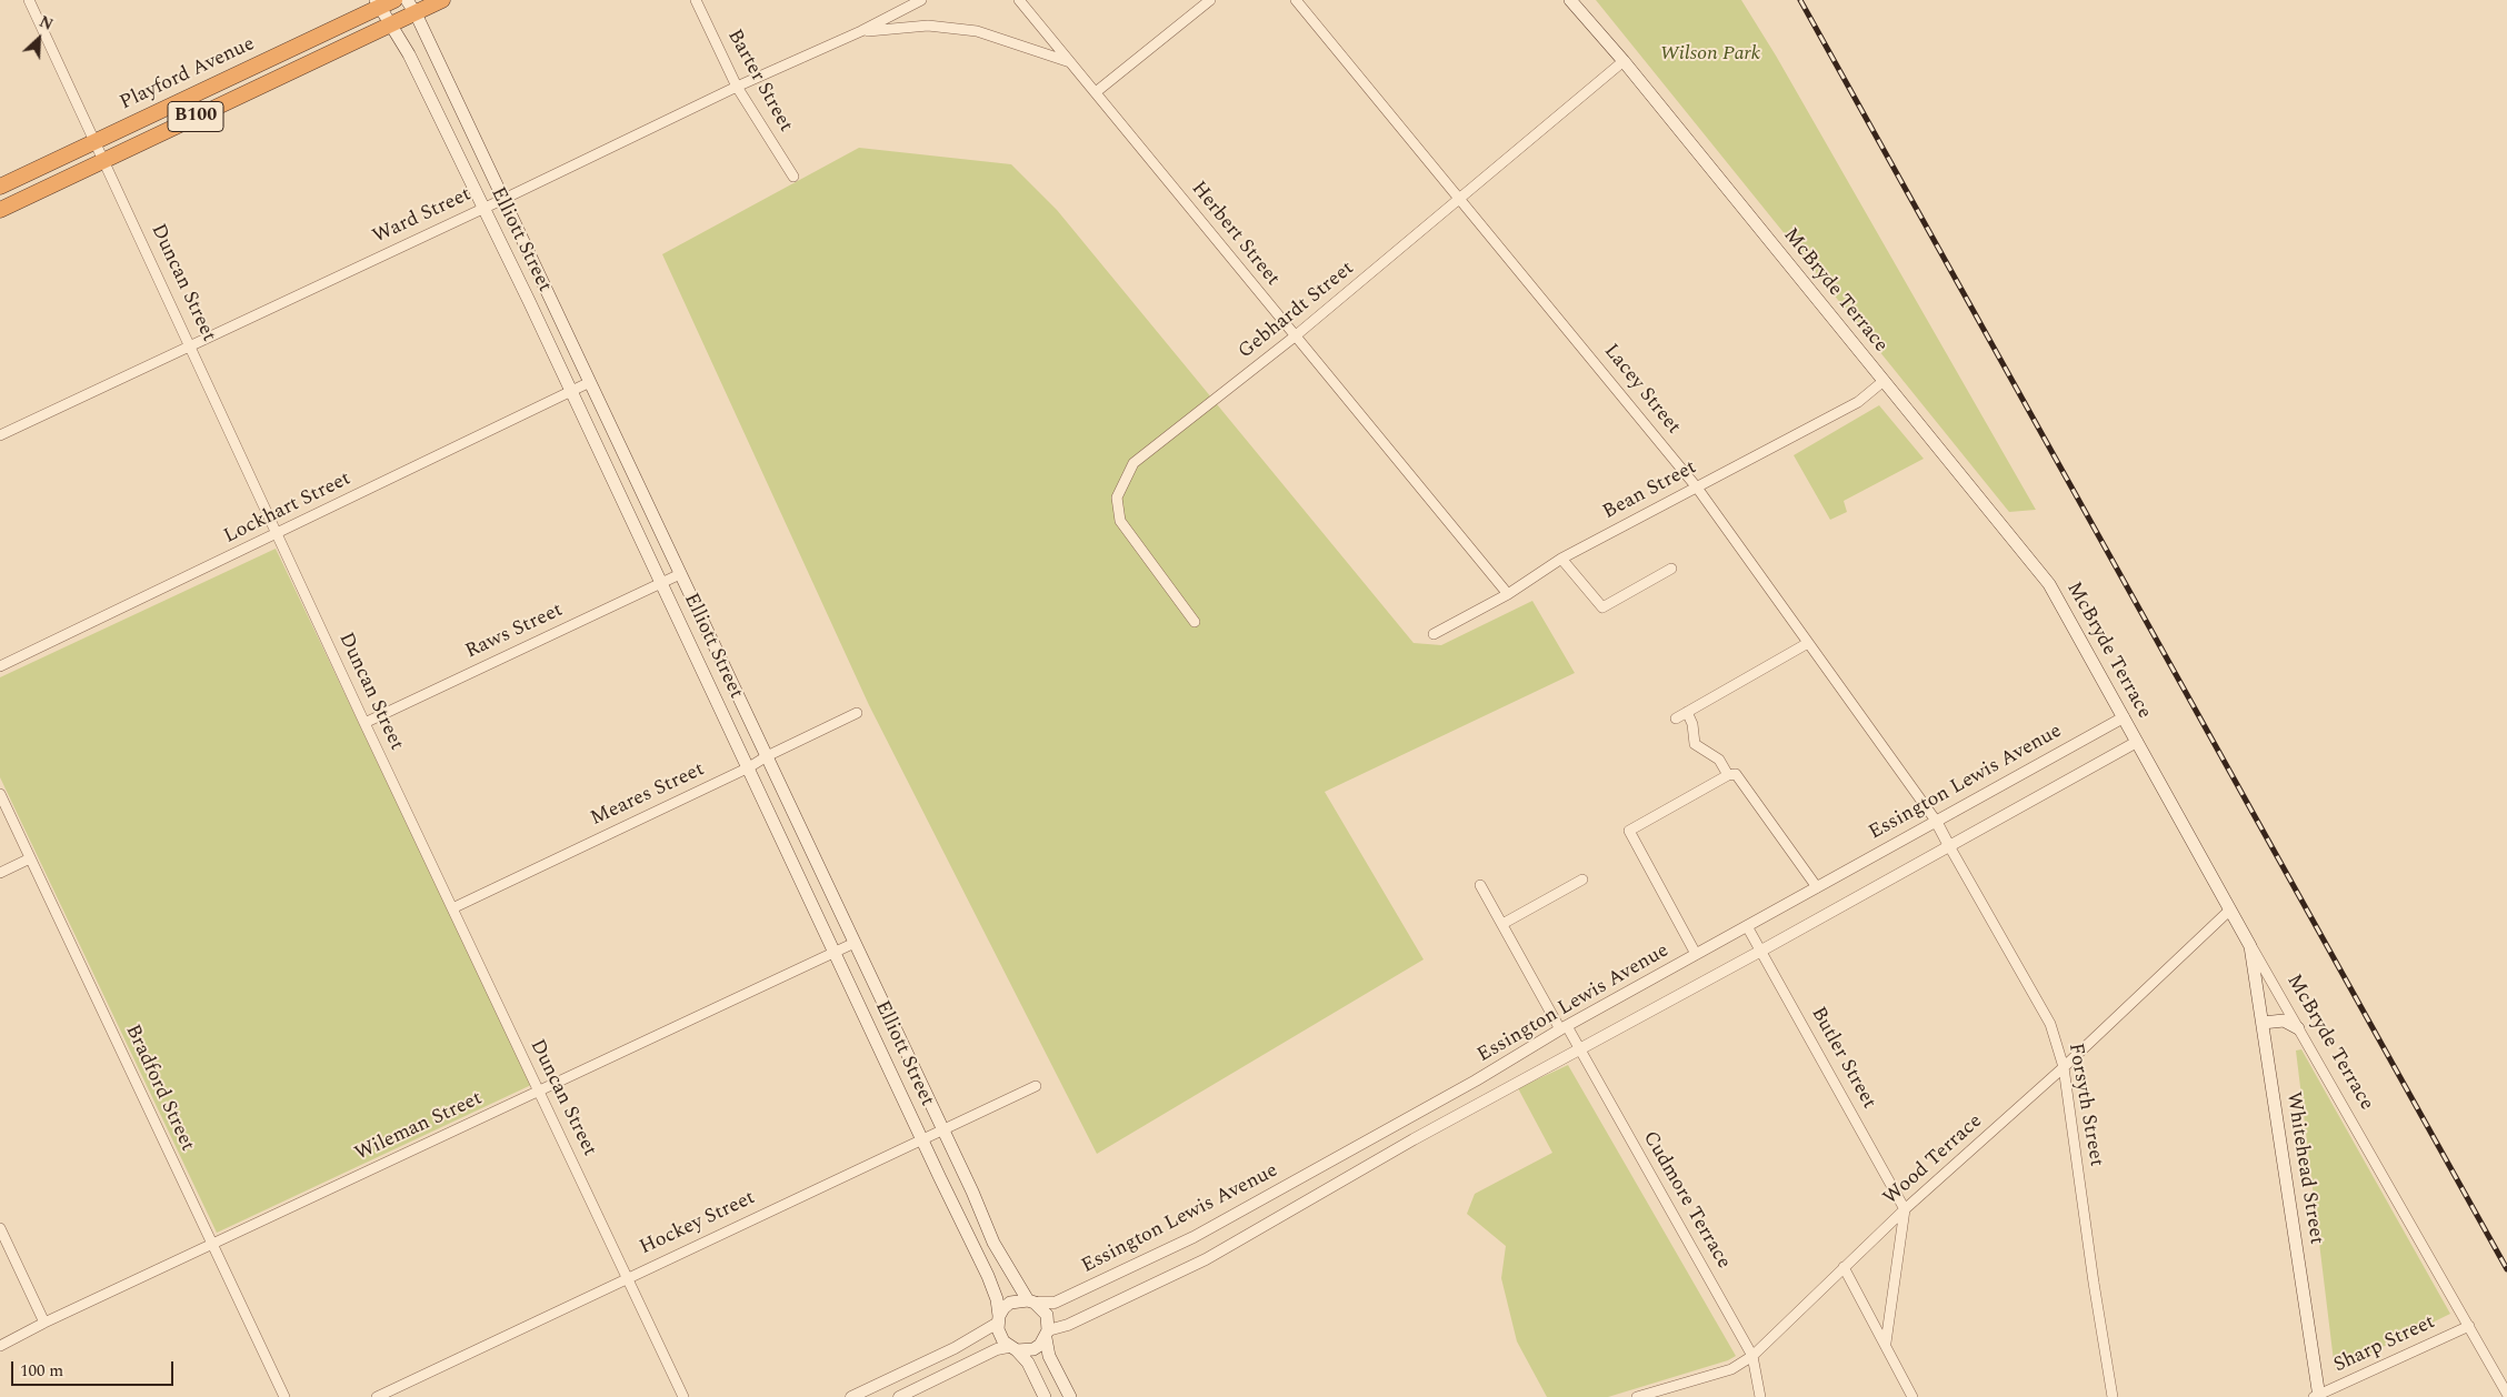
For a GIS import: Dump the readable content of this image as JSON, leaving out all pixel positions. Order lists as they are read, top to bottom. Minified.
{"streets":{"highway":["Playford Avenue","B100"],"main road":["Elliott Street","McBryde Terrace","Whitehead Street"],"street":["Barter Street","Ward Street","Herbert Street","Duncan Street","Gebhardt Street","Lacey Street","Bean Street","Lockhart Street","Raws Street","Essington Lewis Avenue","Meares Street","Butler Street","Bradford Street","Forsyth Street","Wileman Street","Wood Terrace","Cudmore Terrace","Hockey Street","Sharp Street"]},"crossings":[["Playford Avenue","Elliott Street"],["Playford Avenue","Duncan Street"],["Barter Street","Ward Street"],["Ward Street","Herbert Street"],["Ward Street","Elliott Street"],["Ward Street","Duncan Street"],["Herbert Street","Gebhardt Street"],["Herbert Street","Bean Street"],["Elliott Street","Lockhart Street"],["Elliott Street","Raws Street"],["Elliott Street","Essington Lewis Avenue"],["Elliott Street","Meares Street"],["Elliott Street","Wileman Street"],["Elliott Street","Hockey Street"],["Duncan Street","Lockhart Street"],["Duncan Street","Raws Street"],["Duncan Street","Meares Street"],["Duncan Street","Wileman Street"],["Duncan Street","Hockey Street"],["McBryde Terrace","Gebhardt Street"],["McBryde Terrace","Bean Street"],["McBryde Terrace","Essington Lewis Avenue"],["McBryde Terrace","Wood Terrace"],["McBryde Terrace","Whitehead Street"],["McBryde Terrace","Sharp Street"],["Gebhardt Street","Lacey Street"],["Lacey Street","Bean Street"],["Lacey Street","Essington Lewis Avenue"],["Essington Lewis Avenue","Butler Street"],["Essington Lewis Avenue","Forsyth Street"],["Essington Lewis Avenue","Cudmore Terrace"],["Butler Street","Wood Terrace"],["Bradford Street","Wileman Street"],["Forsyth Street","Wood Terrace"],["Wood Terrace","Cudmore Terrace"],["Whitehead Street","Sharp Street"]],"parks":["Wilson Park"],"scale_bar":"100 m","north":"top right"}
